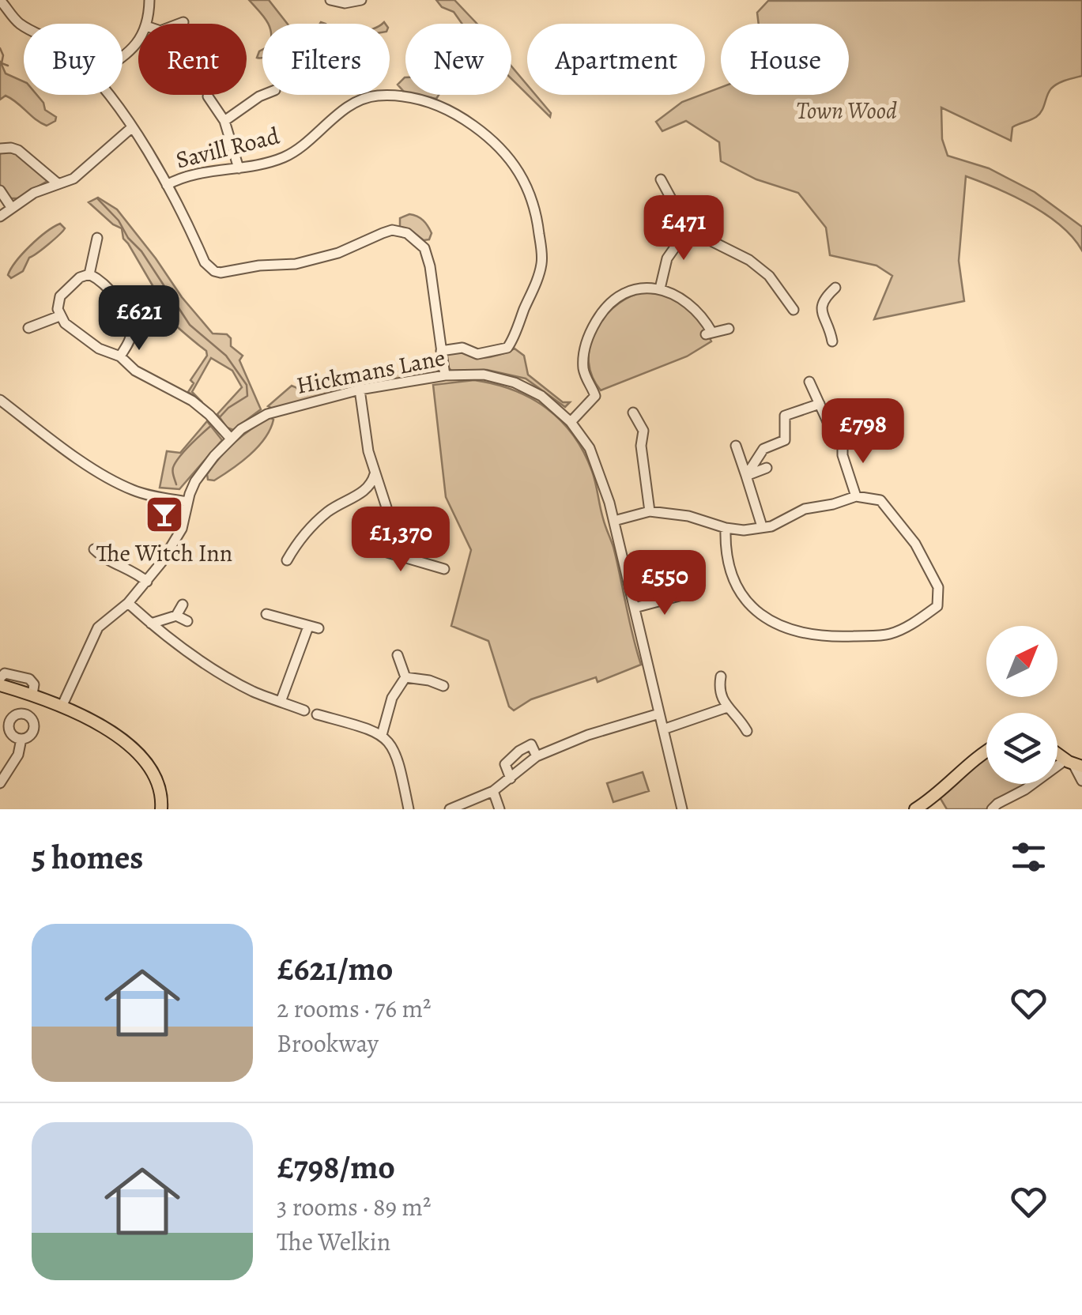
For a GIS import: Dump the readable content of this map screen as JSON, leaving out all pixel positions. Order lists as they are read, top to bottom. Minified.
{"streets":{"street":["Savill Road","Hickmans Lane"]},"parks":["Town Wood"],"places":{"bar":["The Witch Inn"]},"north":"top right","page":{"chip":["Buy","Rent","Filters","New","Apartment","House"],"price":["£471","£621","£798","£1,370","£550"],"heading":"5 homes","list":[{"name":"£621/mo","note":"2 rooms · 76 m² · Brookway"},{"name":"£798/mo","note":"3 rooms · 89 m² · The Welkin"}]}}
